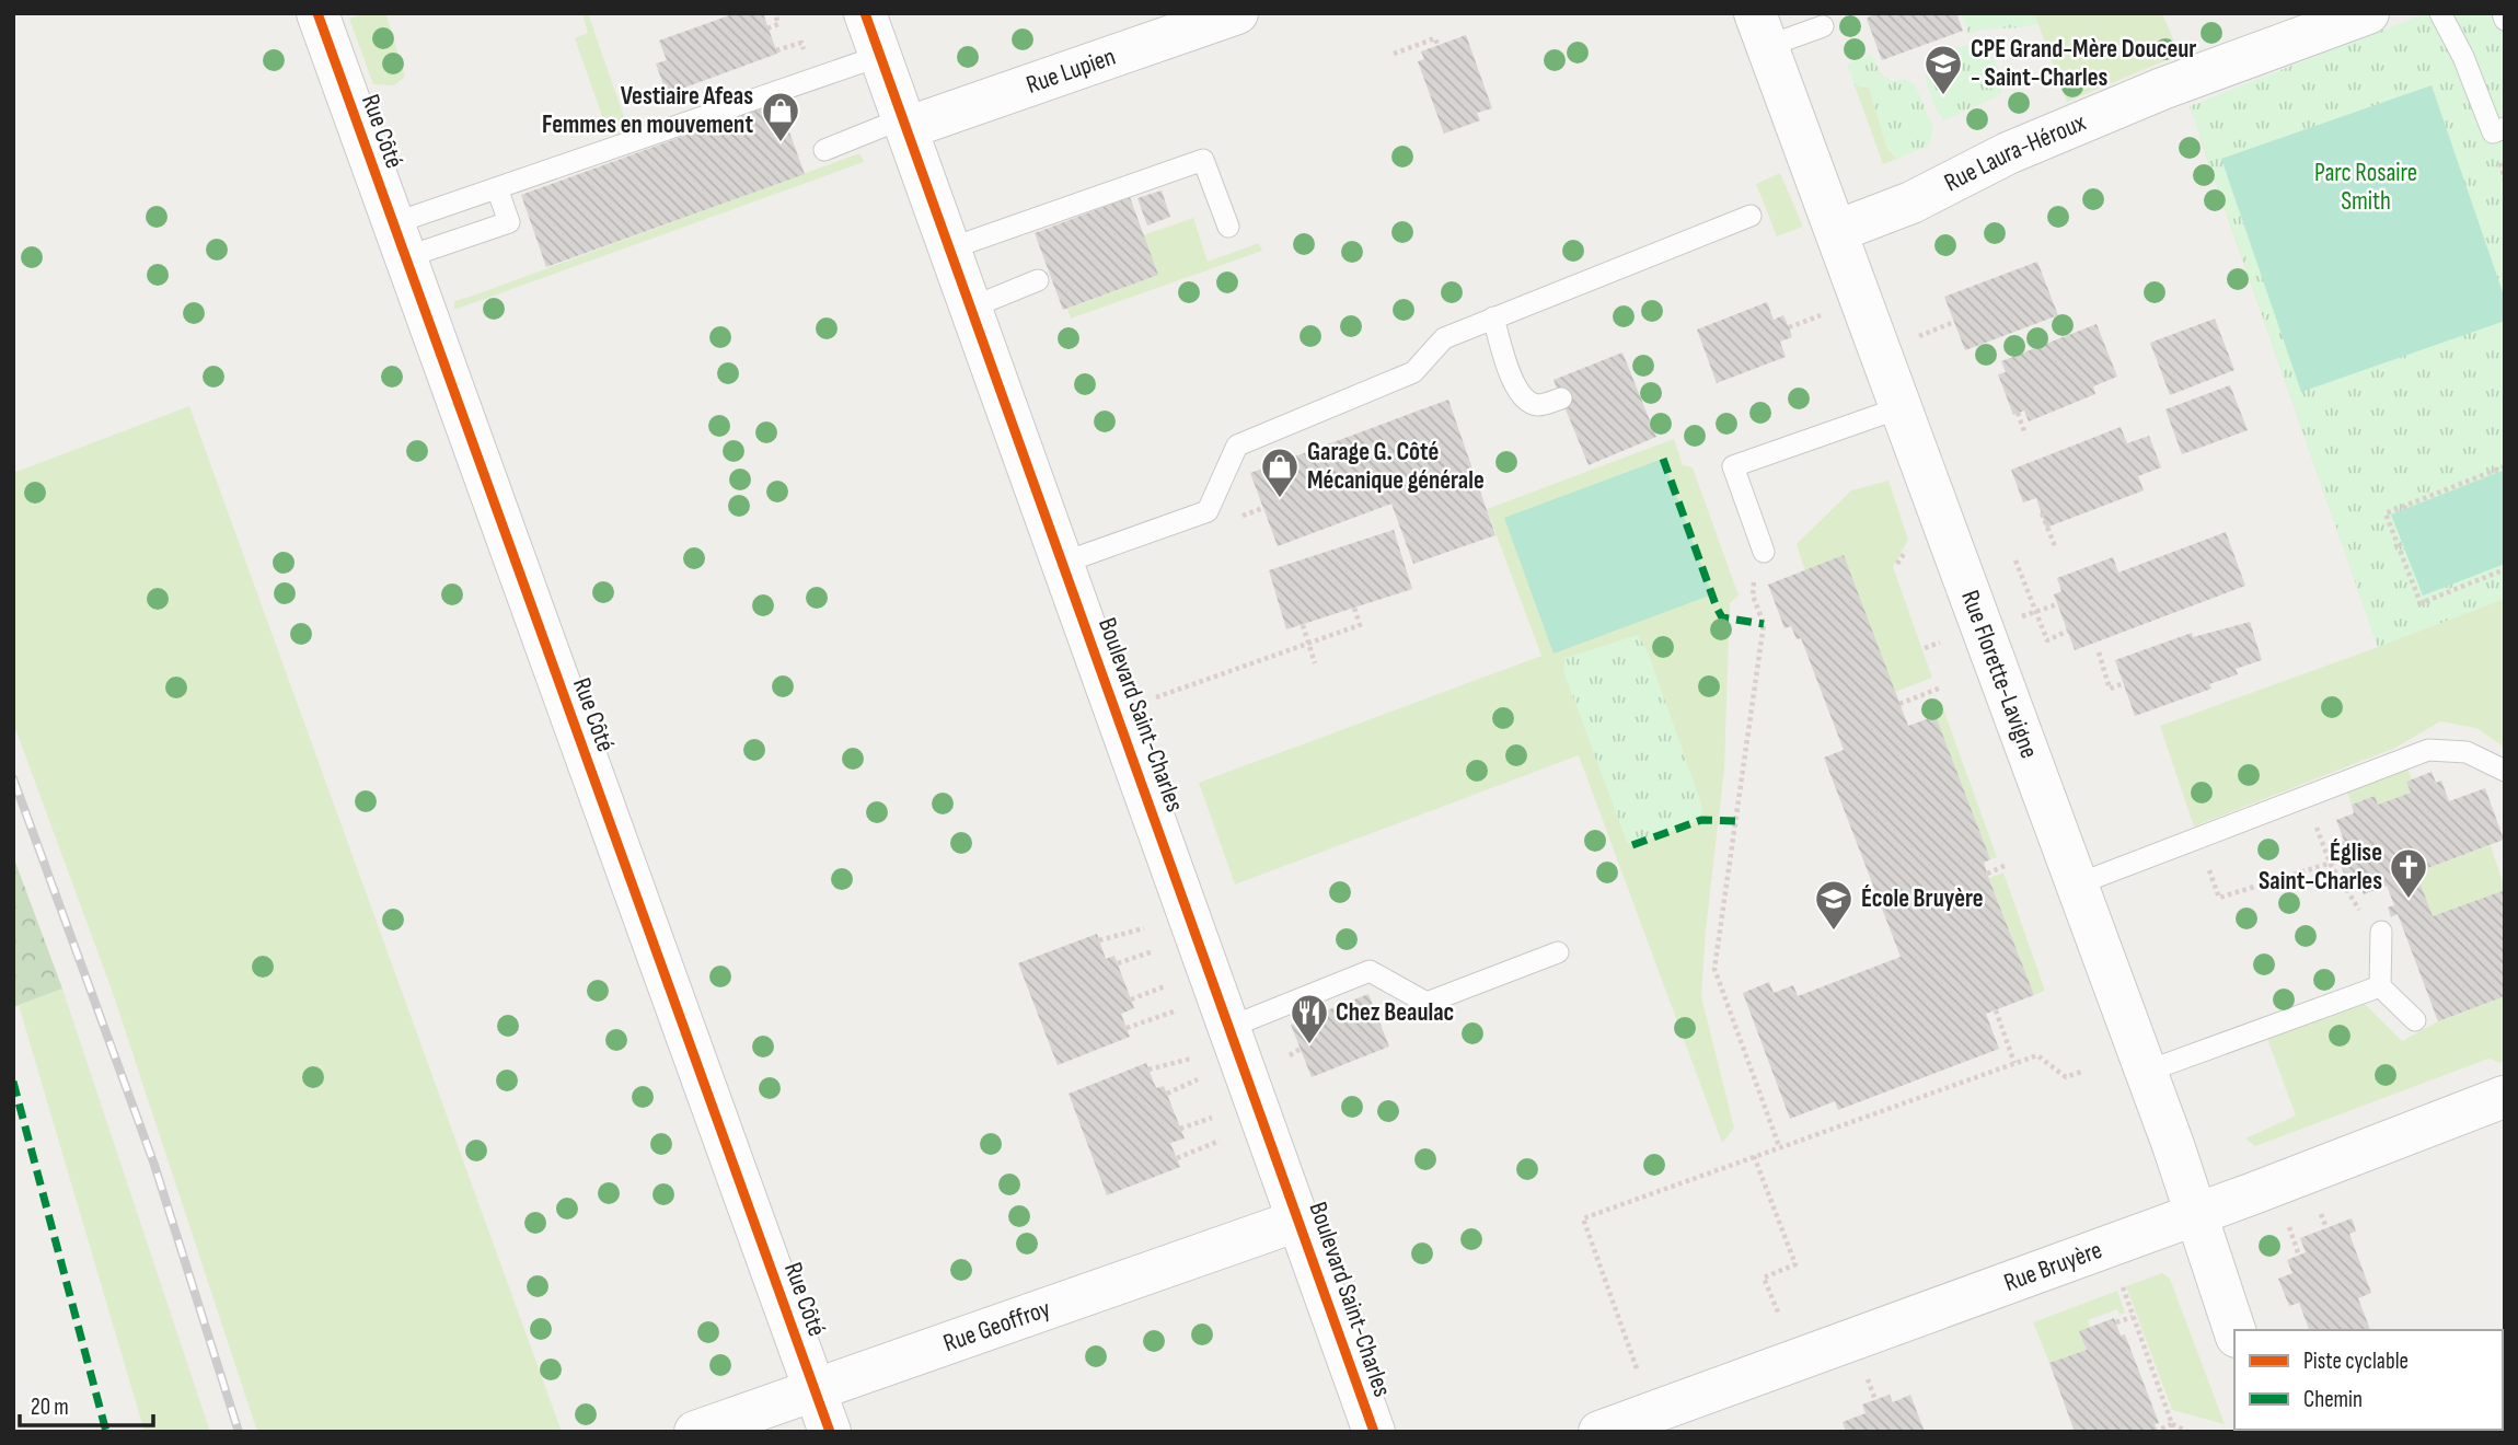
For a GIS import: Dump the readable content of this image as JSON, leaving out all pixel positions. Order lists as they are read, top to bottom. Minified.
{"streets":{"street":["Rue Lupien","Rue Côté","Rue Laura-Héroux","Rue Florette-Lavigne","Boulevard Saint-Charles","Rue Bruyère","Rue Geoffroy"]},"crossings":[["Rue Lupien","Boulevard Saint-Charles"],["Rue Côté","Rue Geoffroy"],["Rue Laura-Héroux","Rue Florette-Lavigne"],["Rue Florette-Lavigne","Rue Bruyère"],["Boulevard Saint-Charles","Rue Geoffroy"]],"parks":["Parc Rosaire Smith"],"places":{"school or university":["CPE Grand-Mère Douceur - Saint-Charles","École Bruyère"],"shop":["Vestiaire Afeas Femmes en mouvement","Garage G. Côté Mécanique générale"],"church":["Église Saint-Charles"],"restaurant":["Chez Beaulac"]},"legend":["Piste cyclable","Chemin"],"scale_bar":"20 m"}
